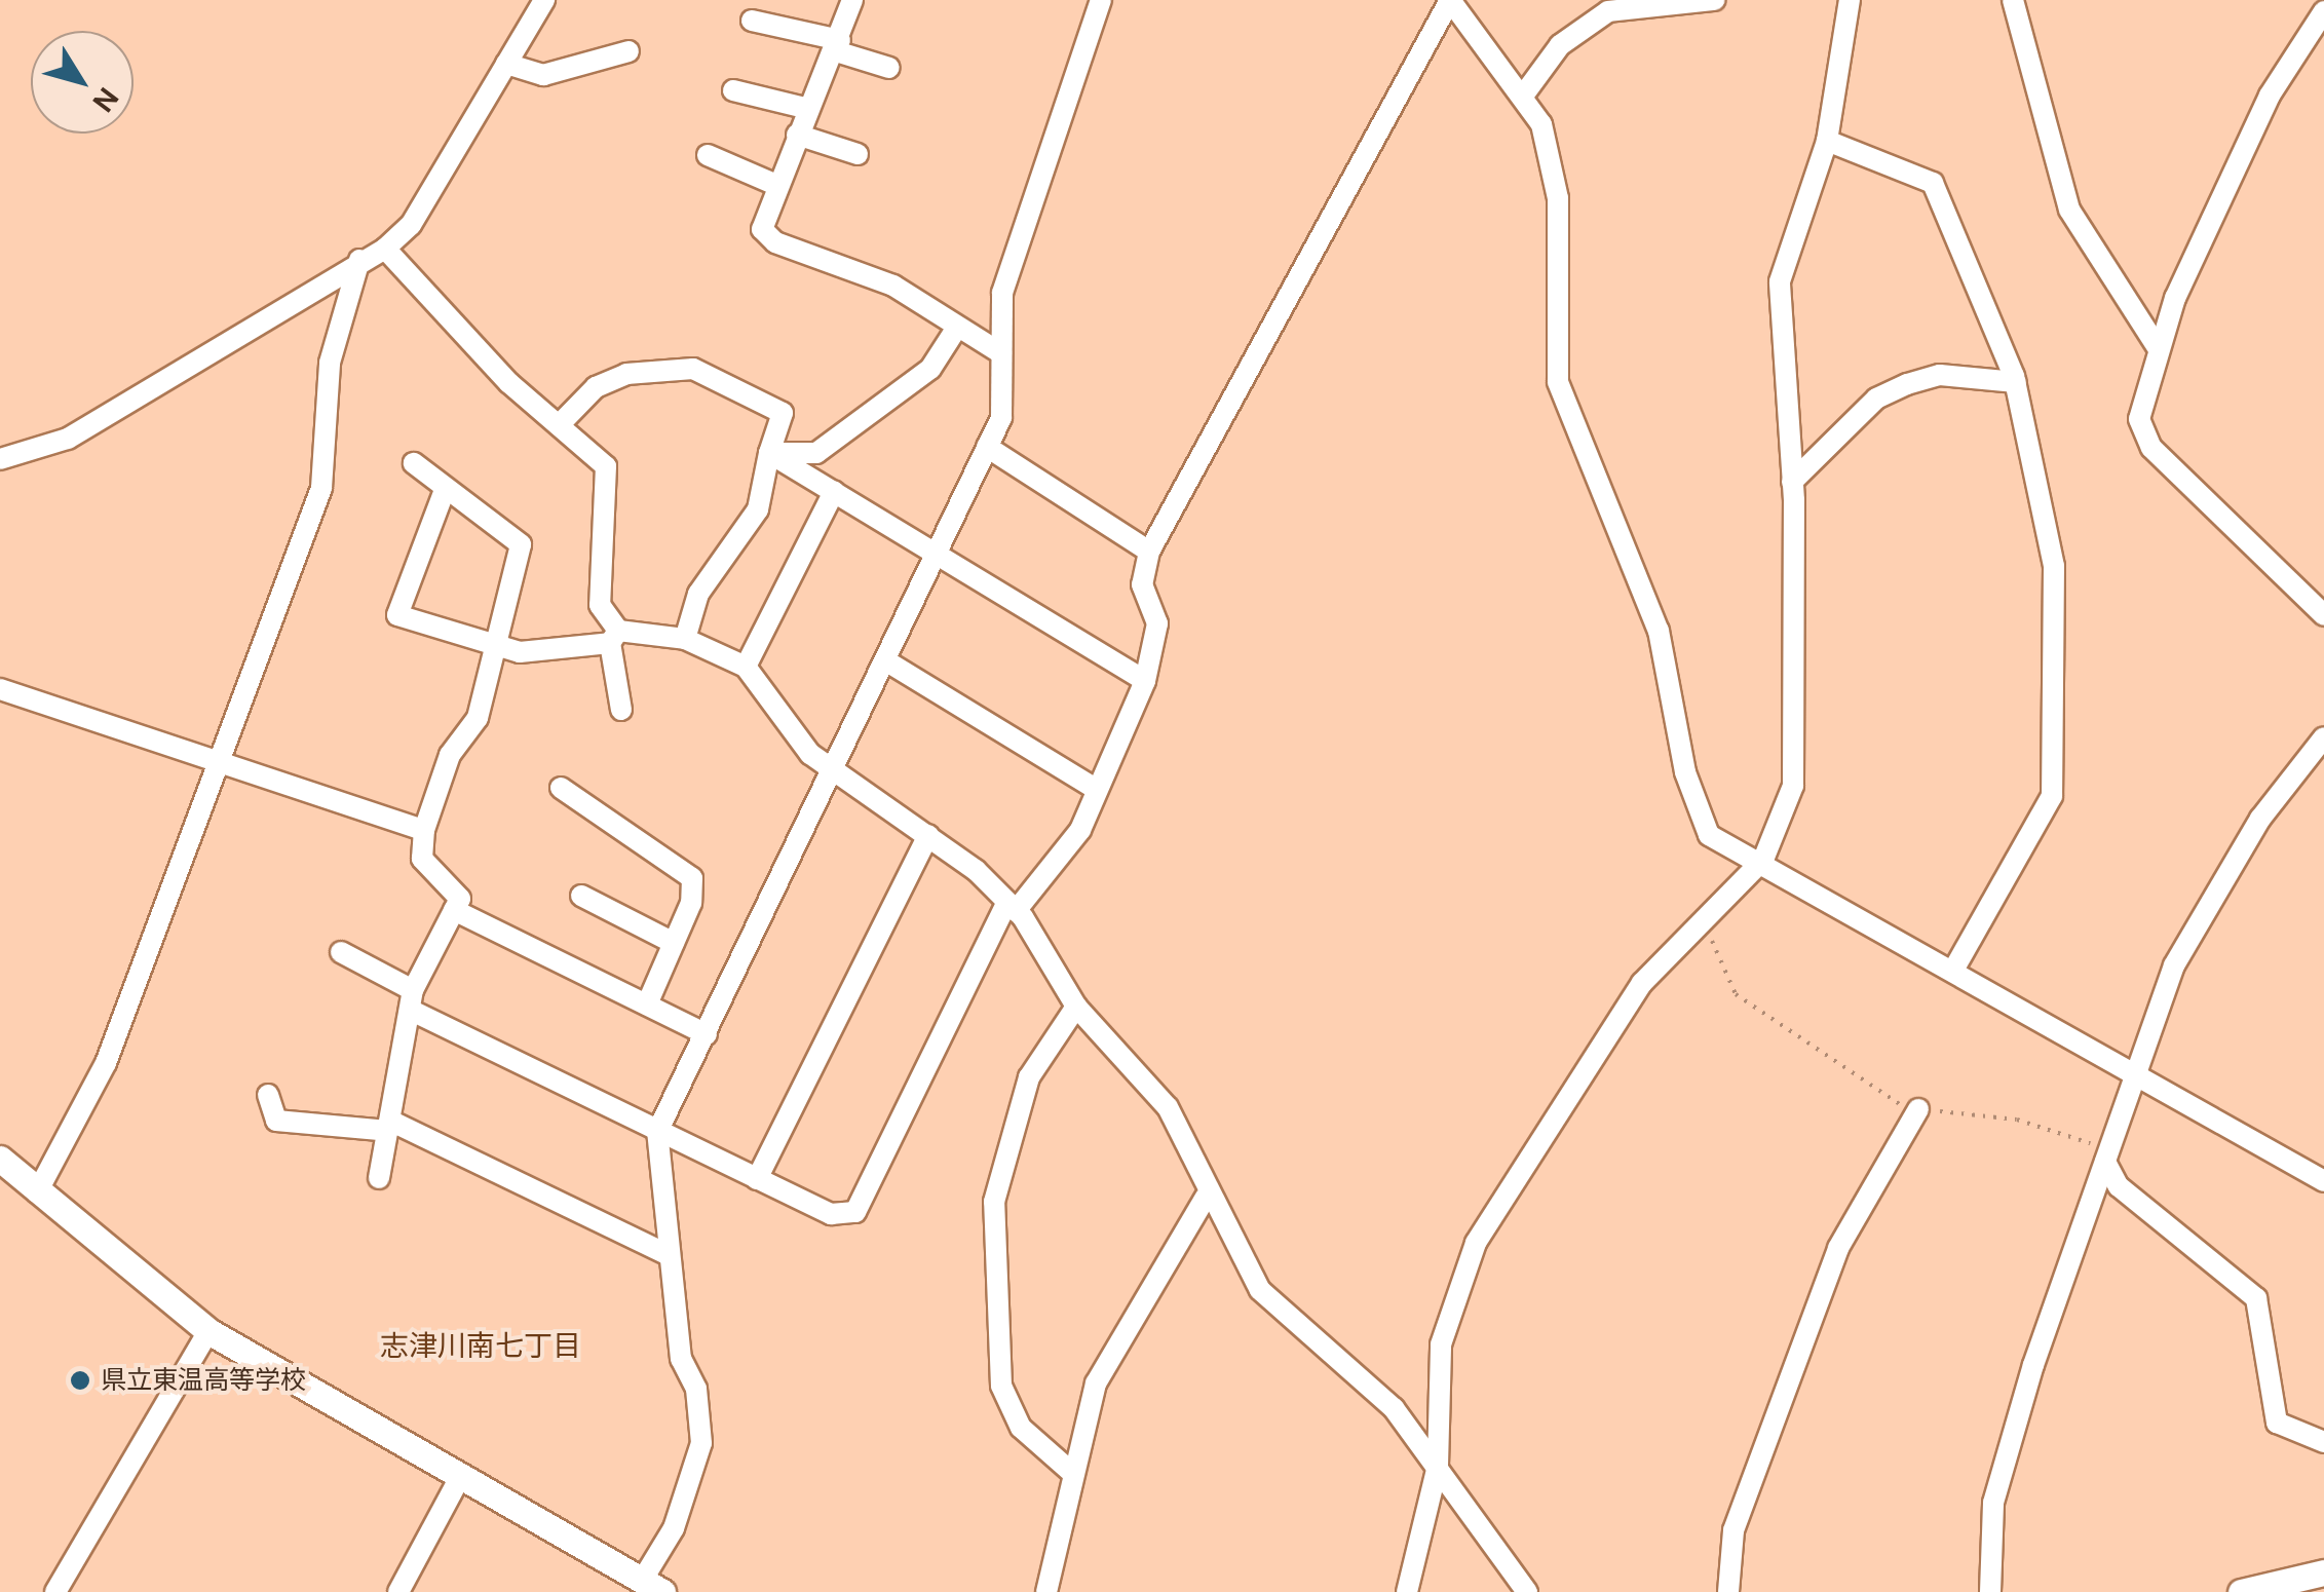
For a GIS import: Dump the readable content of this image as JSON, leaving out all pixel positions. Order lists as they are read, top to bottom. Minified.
{"districts":["志津川南七丁目"],"places":["県立東温高等学校"],"north":"bottom right"}
